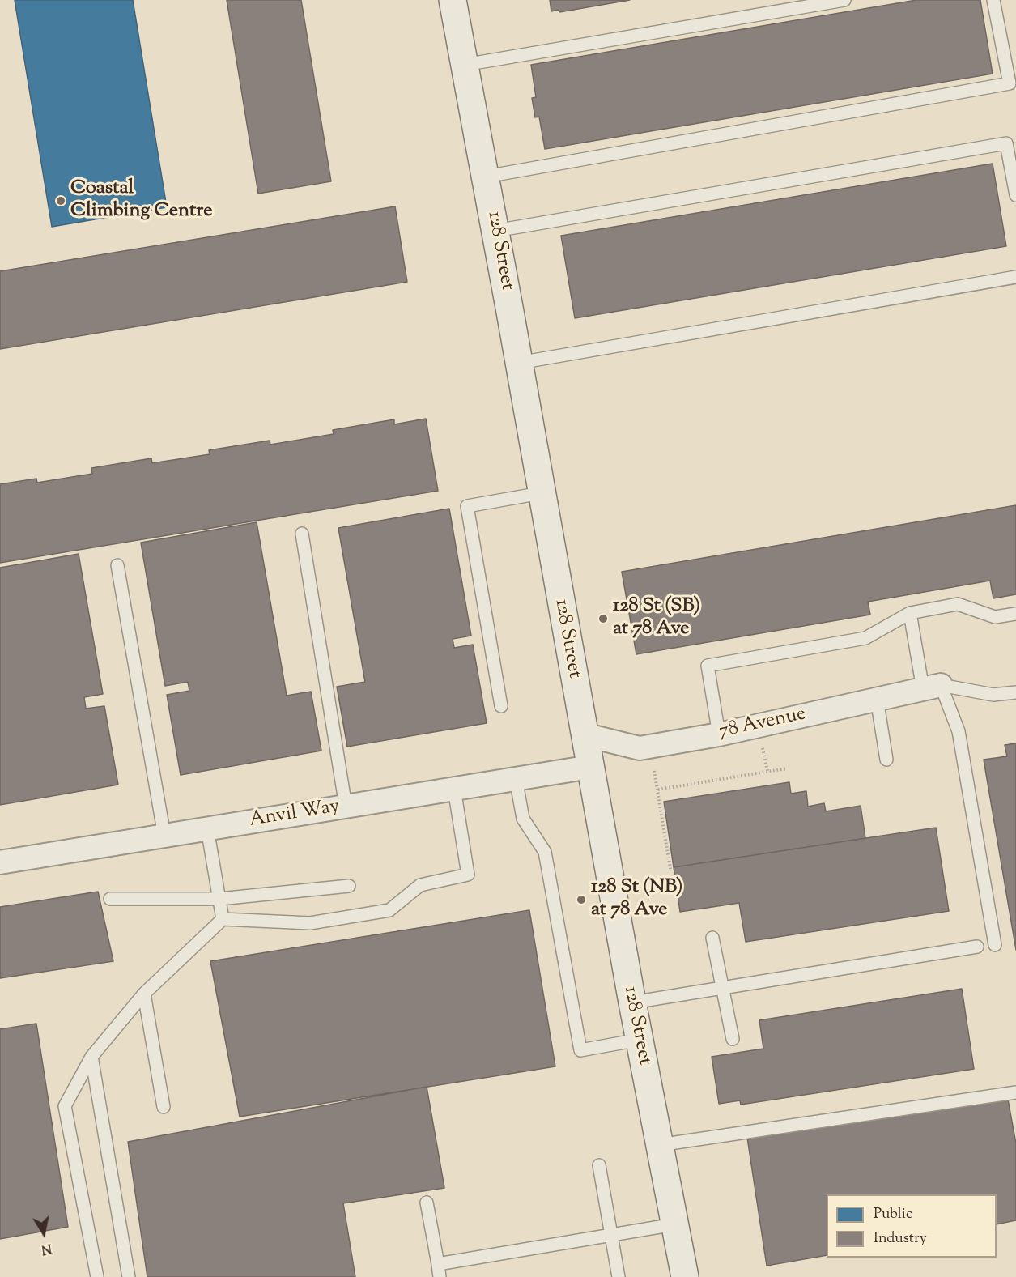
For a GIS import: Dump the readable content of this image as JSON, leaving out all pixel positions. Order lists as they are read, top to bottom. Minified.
{"streets":{"main road":["128 Street"],"street":["78 Avenue","Anvil Way"]},"crossings":[["128 Street","78 Avenue"],["128 Street","Anvil Way"]],"places":["Coastal Climbing Centre","128 St (SB) at 78 Ave","128 St (NB) at 78 Ave"],"legend":["Public","Industry"],"north":"bottom"}
